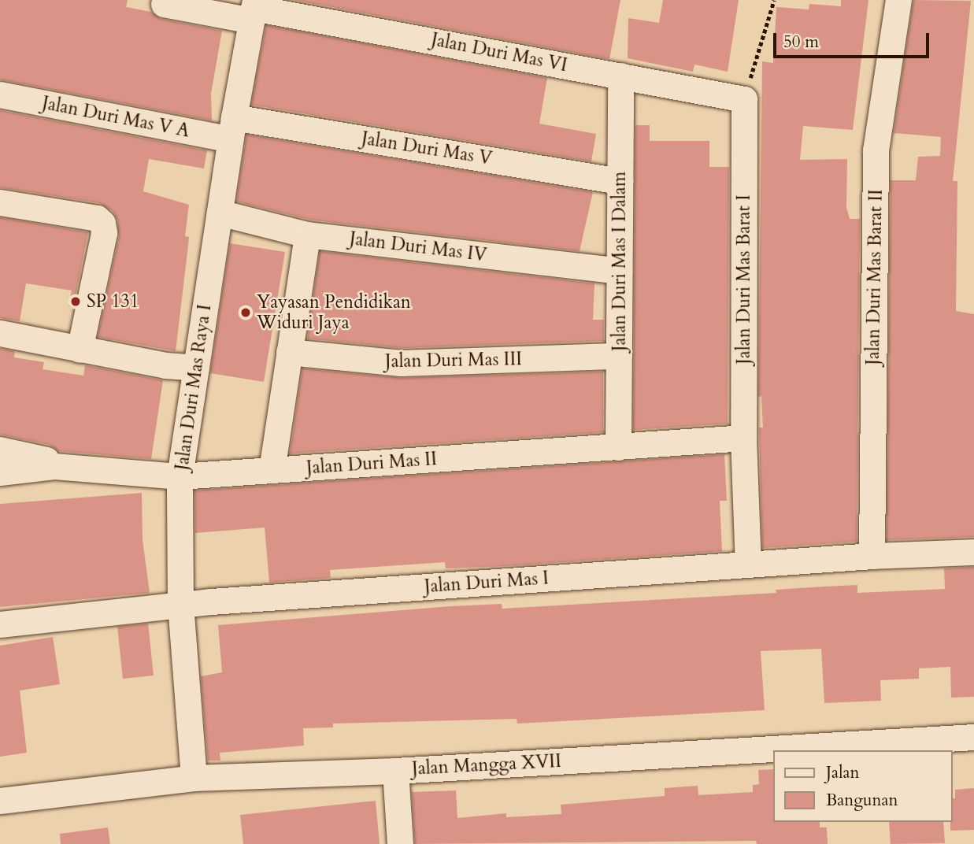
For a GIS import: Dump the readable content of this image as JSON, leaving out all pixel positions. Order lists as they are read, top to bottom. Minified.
{"streets":{"street":["Jalan Duri Mas VI","Jalan Duri Mas V A","Jalan Duri Mas V","Jalan Duri Mas IV","Jalan Duri Mas I Dalam","Jalan Duri Mas Barat II","Jalan Duri Mas Barat I","Jalan Duri Mas III","Jalan Duri Mas Raya I","Jalan Duri Mas II","Jalan Duri Mas I","Jalan Mangga XVII"]},"crossings":[["Jalan Duri Mas VI","Jalan Duri Mas I Dalam"],["Jalan Duri Mas VI","Jalan Duri Mas Barat I"],["Jalan Duri Mas VI","Jalan Duri Mas Raya I"],["Jalan Duri Mas V A","Jalan Duri Mas V"],["Jalan Duri Mas V A","Jalan Duri Mas Raya I"],["Jalan Duri Mas V","Jalan Duri Mas I Dalam"],["Jalan Duri Mas V","Jalan Duri Mas Raya I"],["Jalan Duri Mas IV","Jalan Duri Mas I Dalam"],["Jalan Duri Mas IV","Jalan Duri Mas Raya I"],["Jalan Duri Mas I Dalam","Jalan Duri Mas III"],["Jalan Duri Mas I Dalam","Jalan Duri Mas II"],["Jalan Duri Mas Barat II","Jalan Duri Mas I"],["Jalan Duri Mas Barat I","Jalan Duri Mas II"],["Jalan Duri Mas Barat I","Jalan Duri Mas I"],["Jalan Duri Mas Raya I","Jalan Duri Mas II"],["Jalan Duri Mas Raya I","Jalan Duri Mas I"],["Jalan Duri Mas Raya I","Jalan Mangga XVII"]],"places":["SP 131","Yayasan Pendidikan Widuri Jaya"],"legend":["Jalan","Bangunan"],"scale_bar":"50 m"}
